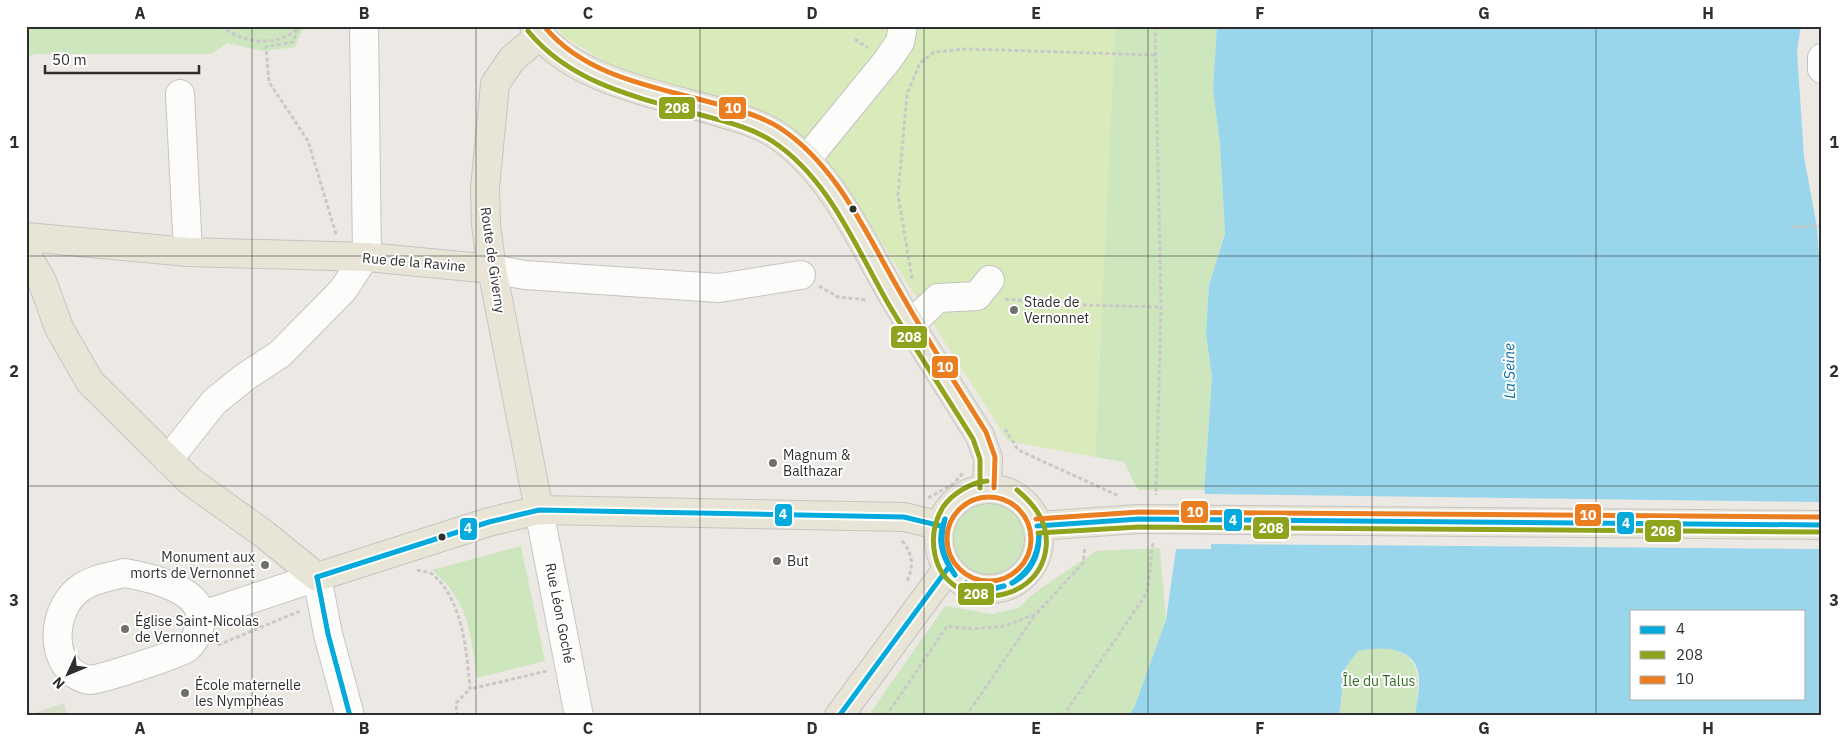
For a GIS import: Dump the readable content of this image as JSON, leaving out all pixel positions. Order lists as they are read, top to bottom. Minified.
{"streets":{"main road":["Route de Giverny","Rue de la Ravine"],"street":["Rue Léon Goché"]},"crossings":[["Route de Giverny","Rue de la Ravine"],["Route de Giverny","Rue Léon Goché"]],"water":["La Seine"],"parks":["Île du Talus"],"places":["Stade de Vernonnet","Magnum & Balthazar","But","Monument aux morts de Vernonnet","Église Saint-Nicolas de Vernonnet","École maternelle les Nymphéas"],"lines":["transit line 10","transit line 208","transit line 4"],"legend":["4","208","10"],"scale_bar":"50 m","north":"bottom left","grid":{"columns":["A","B","C","D","E","F","G","H"],"rows":["1","2","3"]}}
